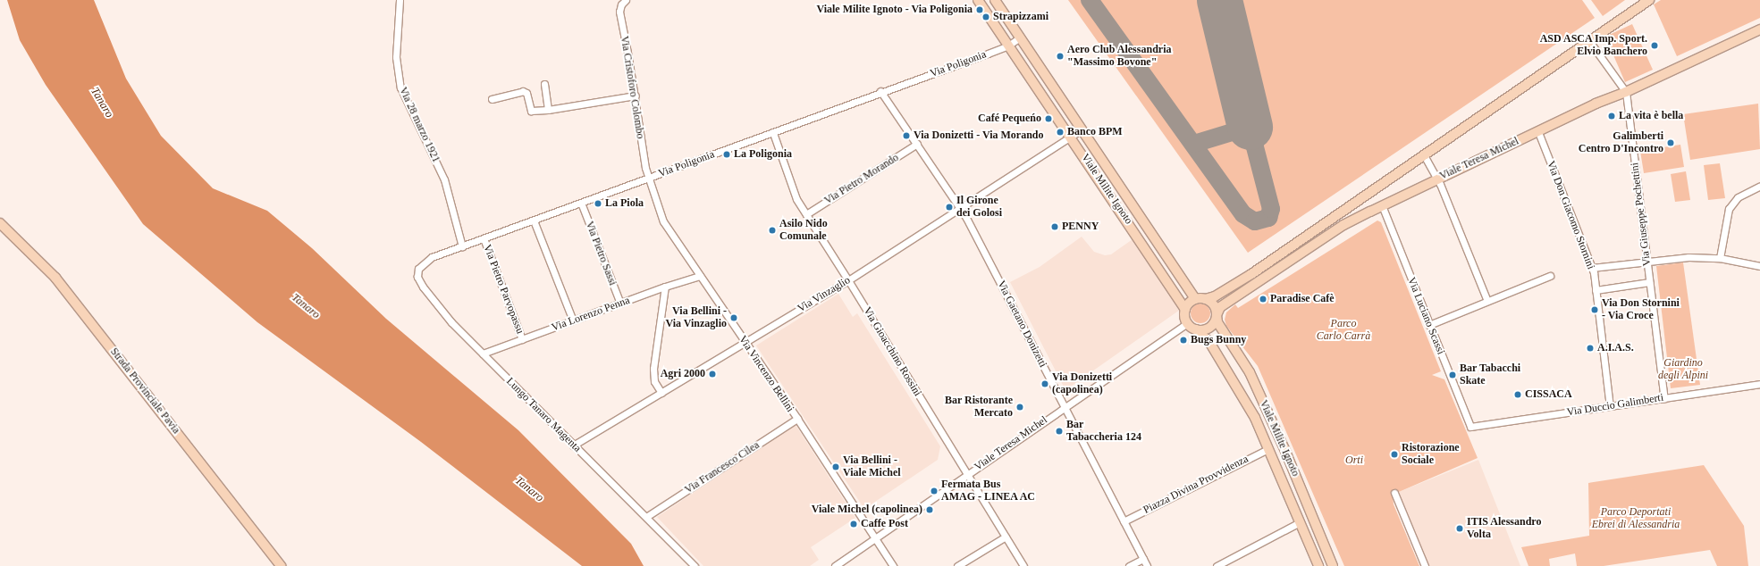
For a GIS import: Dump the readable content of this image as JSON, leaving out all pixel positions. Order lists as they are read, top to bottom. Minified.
{"streets":{"main road":["Viale Teresa Michel","Viale Milite Ignoto","Strada Provinciale Pavia"],"street":["Via Poligonia","Via Cristoforo Colombo","Via 28 marzo 1921","Via Pietro Morando","Via Giuseppe Pochettini","Via Don Giacomo Stornini","Via Pietro Sassi","Via Pietro Parvopassu","Via Vinzaglio","Via Lorenzo Penna","Via Luciano Scassi","Via Gaetano Donizetti","Via Gioacchino Rossini","Via Vincenzo Bellini","Via Duccio Galimberti","Lungo Tanaro Magenta","Via Francesco Cilea","Piazza Divina Provvidenza"]},"crossings":[["Via Poligonia","Via Cristoforo Colombo"],["Via Poligonia","Via 28 marzo 1921"],["Via Poligonia","Viale Milite Ignoto"],["Via Poligonia","Via Pietro Sassi"],["Via Poligonia","Via Pietro Parvopassu"],["Via Poligonia","Via Gaetano Donizetti"],["Via Poligonia","Via Gioacchino Rossini"],["Via Poligonia","Via Vincenzo Bellini"],["Via Poligonia","Lungo Tanaro Magenta"],["Via Cristoforo Colombo","Via Vincenzo Bellini"],["Viale Teresa Michel","Viale Milite Ignoto"],["Viale Teresa Michel","Via Giuseppe Pochettini"],["Viale Teresa Michel","Via Don Giacomo Stornini"],["Viale Teresa Michel","Via Luciano Scassi"],["Viale Teresa Michel","Via Gaetano Donizetti"],["Viale Teresa Michel","Via Gioacchino Rossini"],["Viale Teresa Michel","Via Vincenzo Bellini"],["Via Pietro Morando","Via Gaetano Donizetti"],["Via Pietro Morando","Via Gioacchino Rossini"],["Viale Milite Ignoto","Via Vinzaglio"],["Viale Milite Ignoto","Piazza Divina Provvidenza"],["Via Giuseppe Pochettini","Via Duccio Galimberti"],["Via Don Giacomo Stornini","Via Duccio Galimberti"],["Via Pietro Sassi","Via Lorenzo Penna"],["Via Pietro Parvopassu","Via Lorenzo Penna"],["Via Vinzaglio","Via Gaetano Donizetti"],["Via Vinzaglio","Via Gioacchino Rossini"],["Via Vinzaglio","Via Vincenzo Bellini"],["Via Vinzaglio","Lungo Tanaro Magenta"],["Via Lorenzo Penna","Via Vincenzo Bellini"],["Via Lorenzo Penna","Lungo Tanaro Magenta"],["Via Luciano Scassi","Via Duccio Galimberti"],["Via Gaetano Donizetti","Piazza Divina Provvidenza"],["Via Vincenzo Bellini","Via Francesco Cilea"],["Lungo Tanaro Magenta","Via Francesco Cilea"]],"water":["Tanaro"],"parks":["Parco Carlo Carrà","Giardino degli Alpini","Orti","Parco Deportati Ebrei di Alessandria"],"places":["Viale Milite Ignoto - Via Poligonia","Strapizzami","ASD ASCA Imp. Sport. Elvio Banchero","Aero Club Alessandria \"Massimo Bovone\"","La vita è bella","Café Pequeńo","Banco BPM","Via Donizetti - Via Morando","Galimberti Centro D'Incontro","La Poligonia","La Piola","Il Girone dei Golosi","PENNY","Asilo Nido Comunale","Paradise Cafè","Via Don Stornini - Via Croce","Via Bellini - Via Vinzaglio","Bugs Bunny","A.I.A.S.","Agri 2000","Bar Tabacchi Skate","Via Donizetti (capolinea)","CISSACA","Bar Ristorante Mercato","Bar Tabaccheria 124","Ristorazione Sociale","Via Bellini - Viale Michel","Fermata Bus AMAG - LINEA AC","Viale Michel (capolinea)","Caffe Post","ITIS Alessandro Volta"]}
